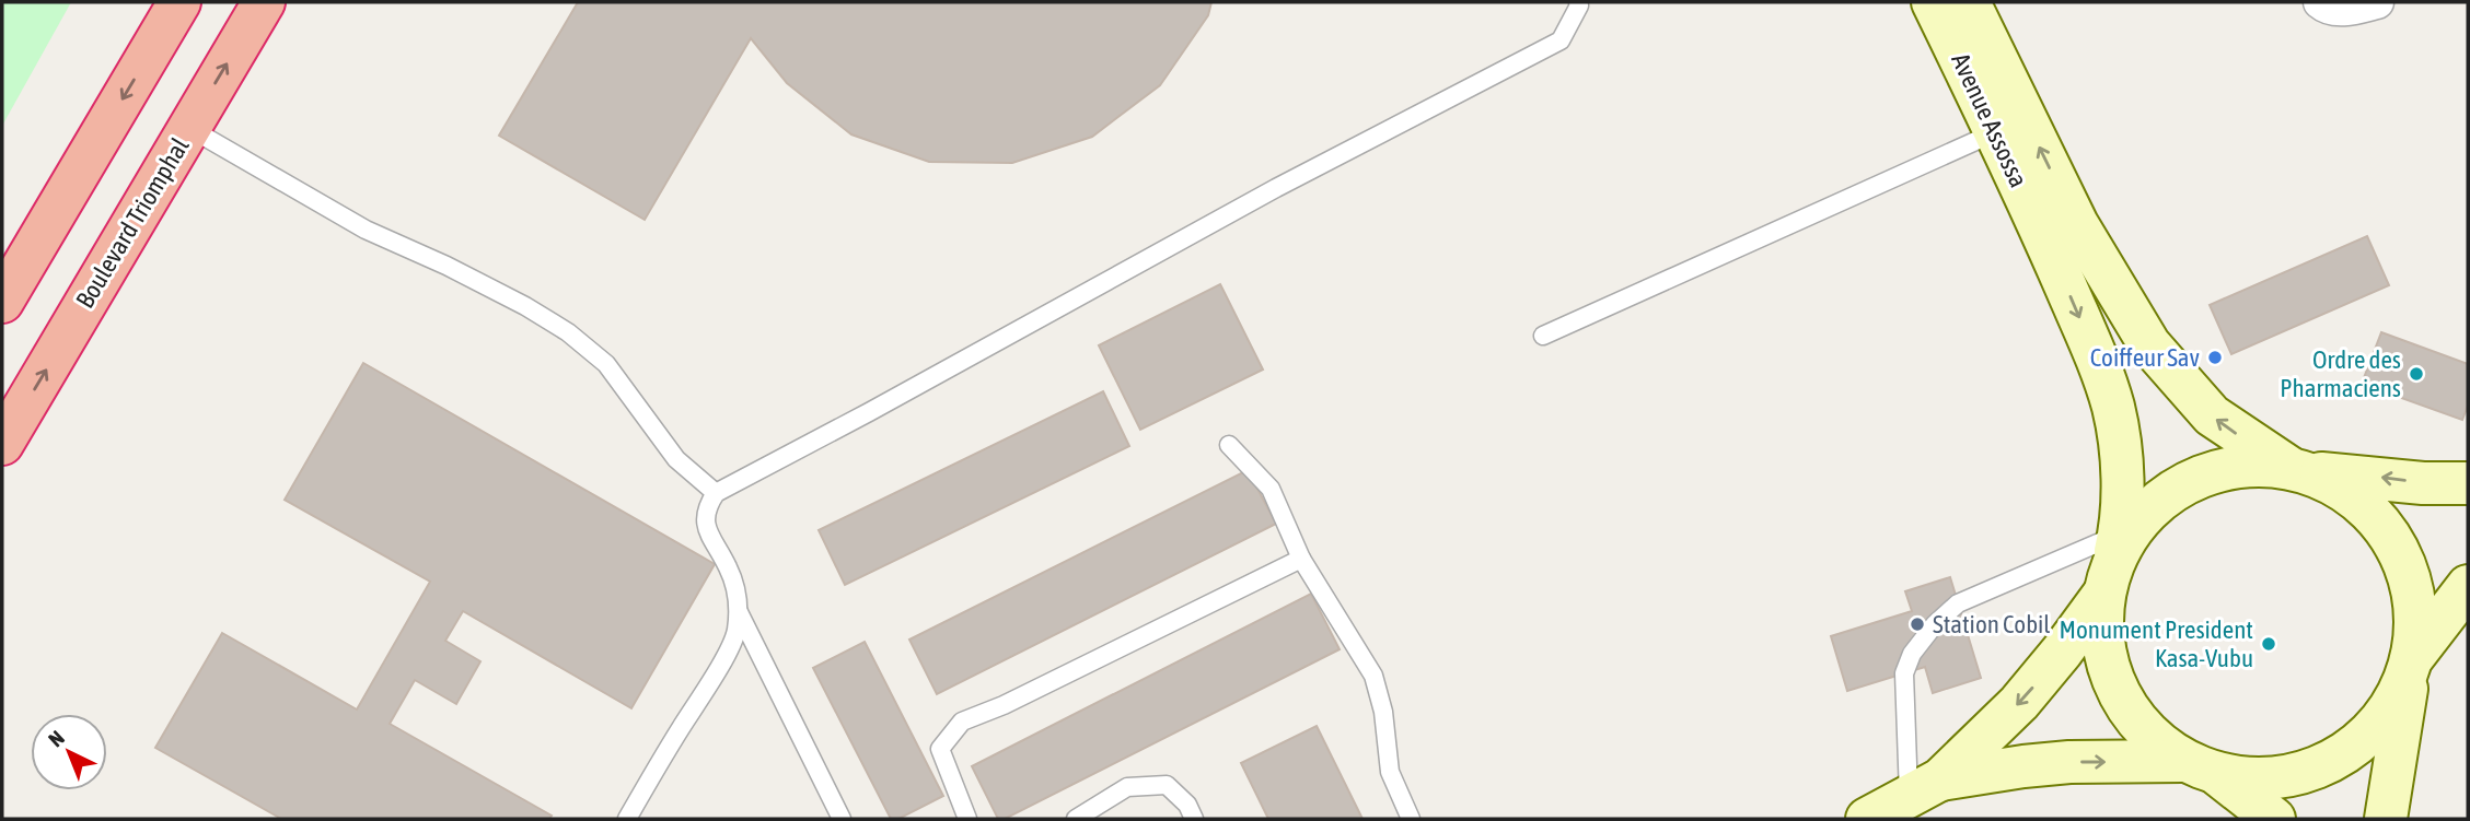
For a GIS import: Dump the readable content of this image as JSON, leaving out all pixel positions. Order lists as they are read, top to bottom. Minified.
{"streets":{"highway":["Boulevard Triomphal"],"main road":["Avenue Assossa"]},"places":["Coiffeur Sav","Ordre des Pharmaciens","Station Cobil","Monument President Kasa-Vubu"],"north":"top left"}
